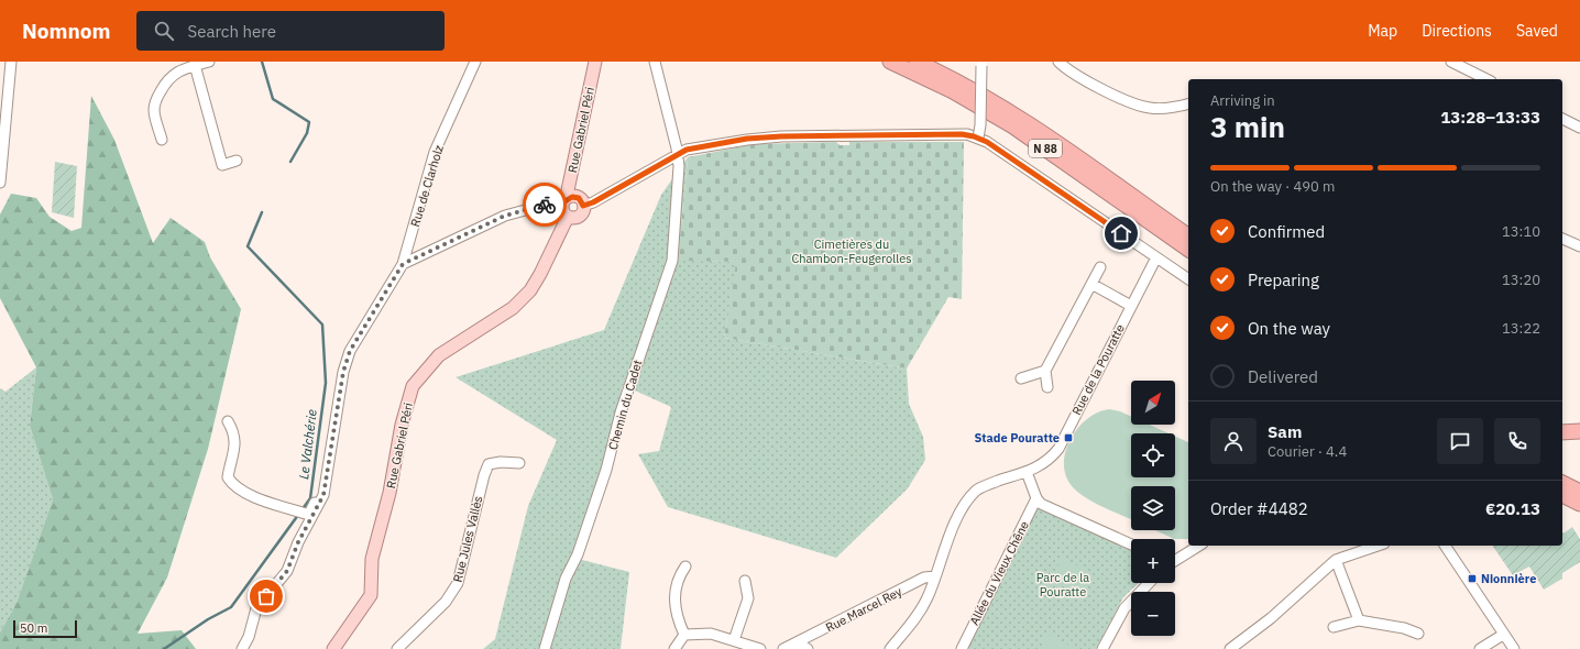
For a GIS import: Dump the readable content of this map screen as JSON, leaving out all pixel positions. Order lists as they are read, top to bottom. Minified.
{"streets":{"highway":["N 88"],"main road":["Rue Gabriel Péri"],"street":["Rue de Clarholz","Rue de la Pouratte","Chemin du Cadet","Rue Jules Vallès","Allée du Vieux Chêne","Rue Marcel Rey"]},"crossings":[["Rue de la Pouratte","Rue Marcel Rey"]],"water":["Le Valchérie"],"parks":["Cimetières du Chambon-Feugerolles","Parc de la Pouratte"],"places":{"transit":["Stade Pouratte","Nionnière"]},"scale_bar":"50 m","north":"top right","page":{"header":"Nomnom","search":"Search here","nav":["Map","Directions","Saved"],"heading":["3 min","Arriving in","13:28–13:33"],"panel":["Sam","Courier · 4.4","Order #4482","€20.13"],"bar":"On the way · 490 m","list":[["Confirmed","13:10"],["Preparing","13:20"],["On the way","13:22"],"Delivered"],"map_buttons":["+","−"],"scale":"50 m"}}
